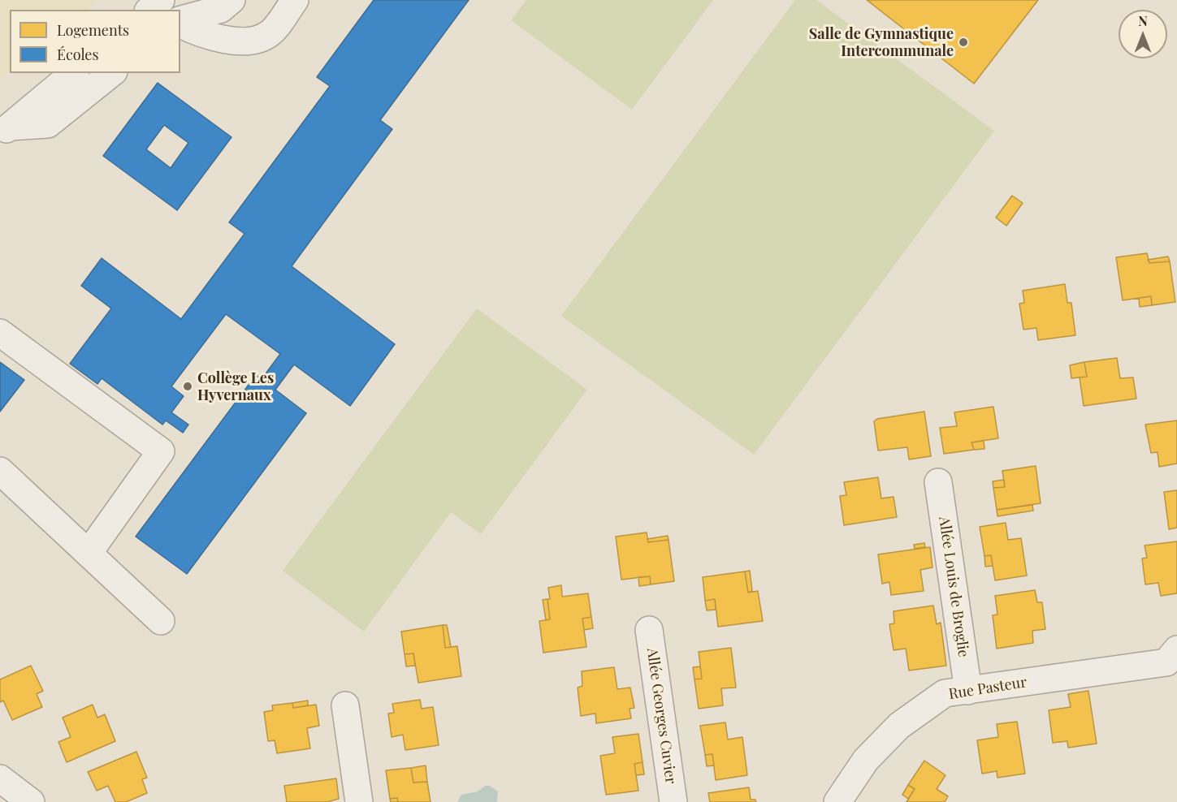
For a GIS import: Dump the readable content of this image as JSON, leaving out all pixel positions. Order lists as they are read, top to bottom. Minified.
{"streets":{"street":["Allée Louis de Broglie","Rue Pasteur","Allée Georges Cuvier"]},"crossings":[["Allée Louis de Broglie","Rue Pasteur"]],"places":["Salle de Gymnastique Intercommunale","Collège Les Hyvernaux"],"legend":["Logements","Écoles"],"north":"top"}
